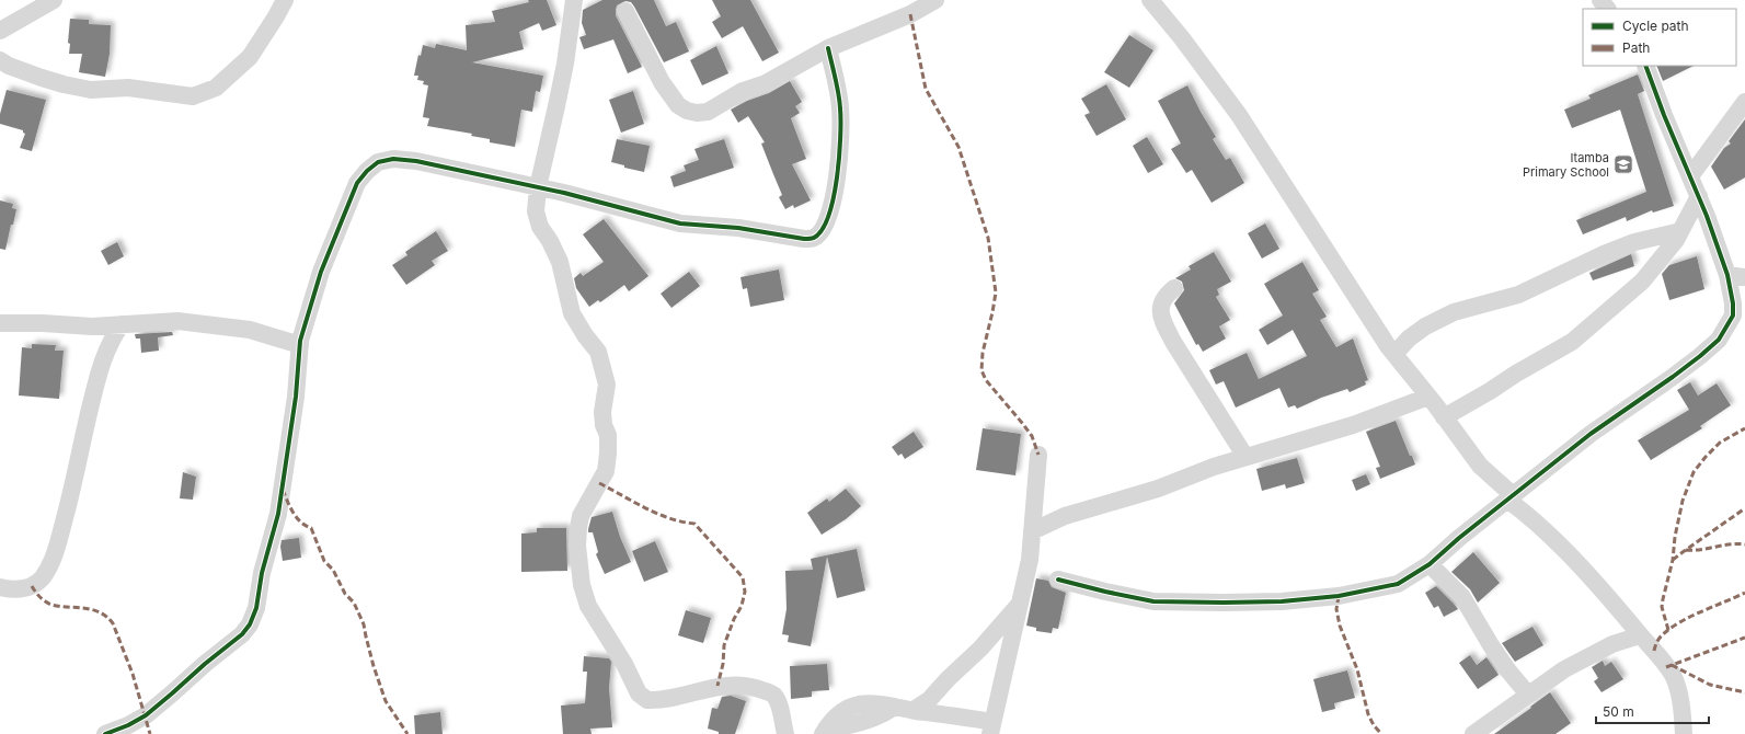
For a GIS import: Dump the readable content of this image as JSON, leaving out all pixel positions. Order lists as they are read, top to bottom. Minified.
{"places":{"school or university":["Itamba Primary School"]},"legend":["Cycle path","Path"],"scale_bar":"50 m"}
